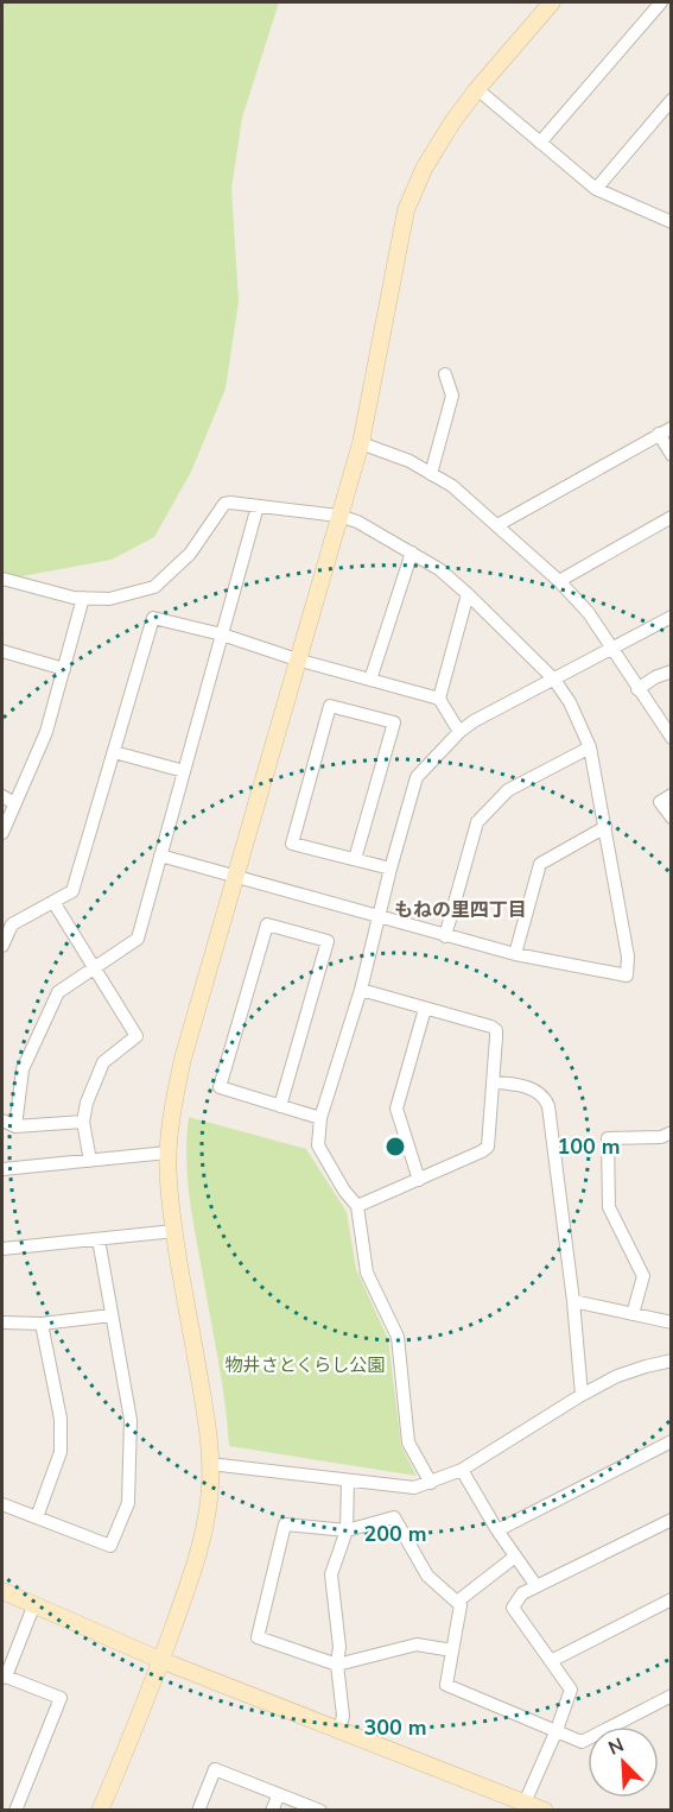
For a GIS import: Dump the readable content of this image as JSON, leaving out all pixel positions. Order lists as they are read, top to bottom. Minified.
{"districts":["もねの里四丁目"],"parks":["物井さとくらし公園"],"north":"top left","rings":["100 m","200 m","300 m"]}
